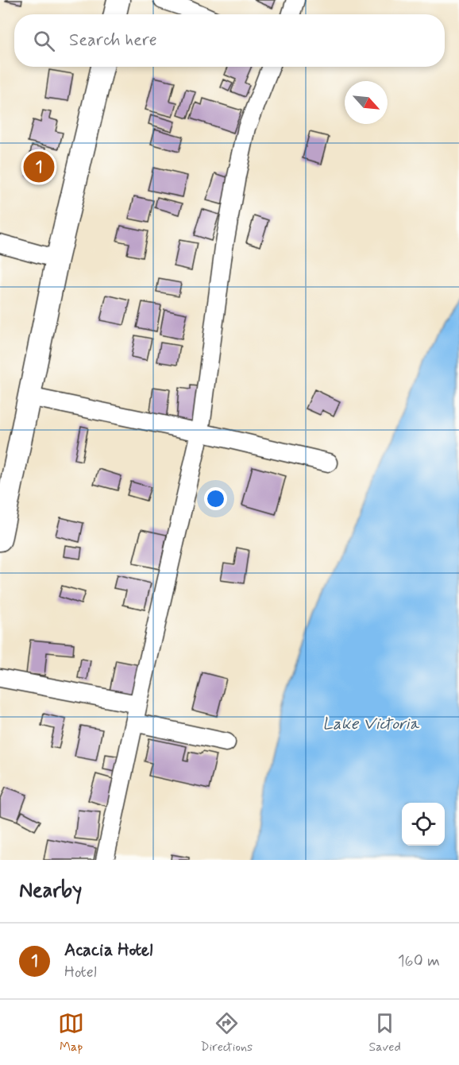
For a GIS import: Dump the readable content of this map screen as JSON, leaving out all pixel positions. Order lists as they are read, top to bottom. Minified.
{"water":["Lake Victoria"],"north":"bottom right","page":{"search":"Search here","pins":"1","heading":"Nearby","list":[{"mark":"1","name":"Acacia Hotel","note":"Hotel","value":"160 m"}],"nav":["Map","Directions","Saved"]}}
